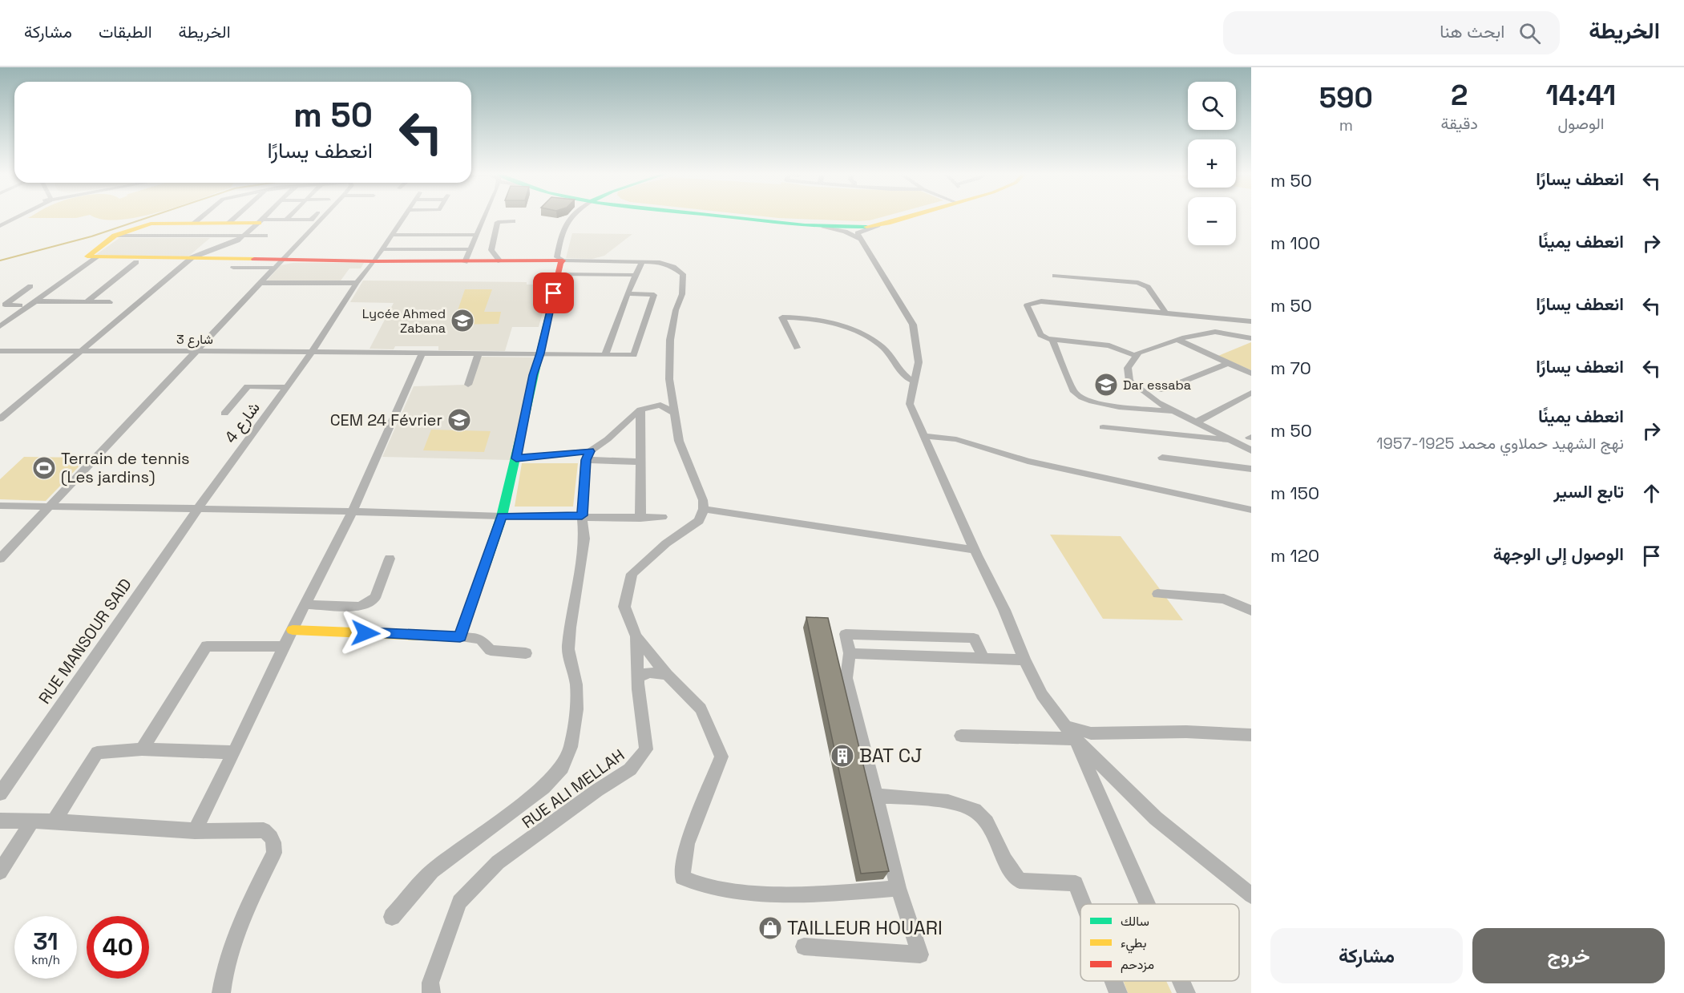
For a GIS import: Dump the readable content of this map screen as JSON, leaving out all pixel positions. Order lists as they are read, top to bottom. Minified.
{"streets":{"street":["شارع 3","شارع 4","RUE MANSOUR SAID","RUE ALI MELLAH"]},"crossings":[["شارع 3","شارع 4"],["شارع 4","RUE MANSOUR SAID"]],"places":{"school or university":["Lycée Ahmed Zabana","Dar essaba","CEM 24 Février"],"sports":["Terrain de tennis (Les jardins)"],"building":["BAT CJ"],"shop":["TAILLEUR HOUARI"]},"legend":["سالك","بطيء","مزدحم"],"page":{"header":"الخريطة","search":"ابحث هنا","nav":["الخريطة","الطبقات","مشاركة"],"eta":["14:41","الوصول","2","دقيقة","590","m"],"map_buttons":["+","−"],"turn":["50 m","انعطف يسارًا"],"list":[{"name":"انعطف يسارًا","value":"50 m"},{"name":"انعطف يمينًا","value":"100 m"},{"name":"انعطف يسارًا","value":"50 m"},{"name":"انعطف يسارًا","value":"70 m"},{"name":"انعطف يمينًا","note":"نهج الشهيد حملاوي محمد 1925-1957","value":"50 m"},{"name":"تابع السير","value":"150 m"},{"name":"الوصول إلى الوجهة","value":"120 m"}],"speed":"31 km/h","limit":"40","buttons":["خروج","مشاركة"]}}
